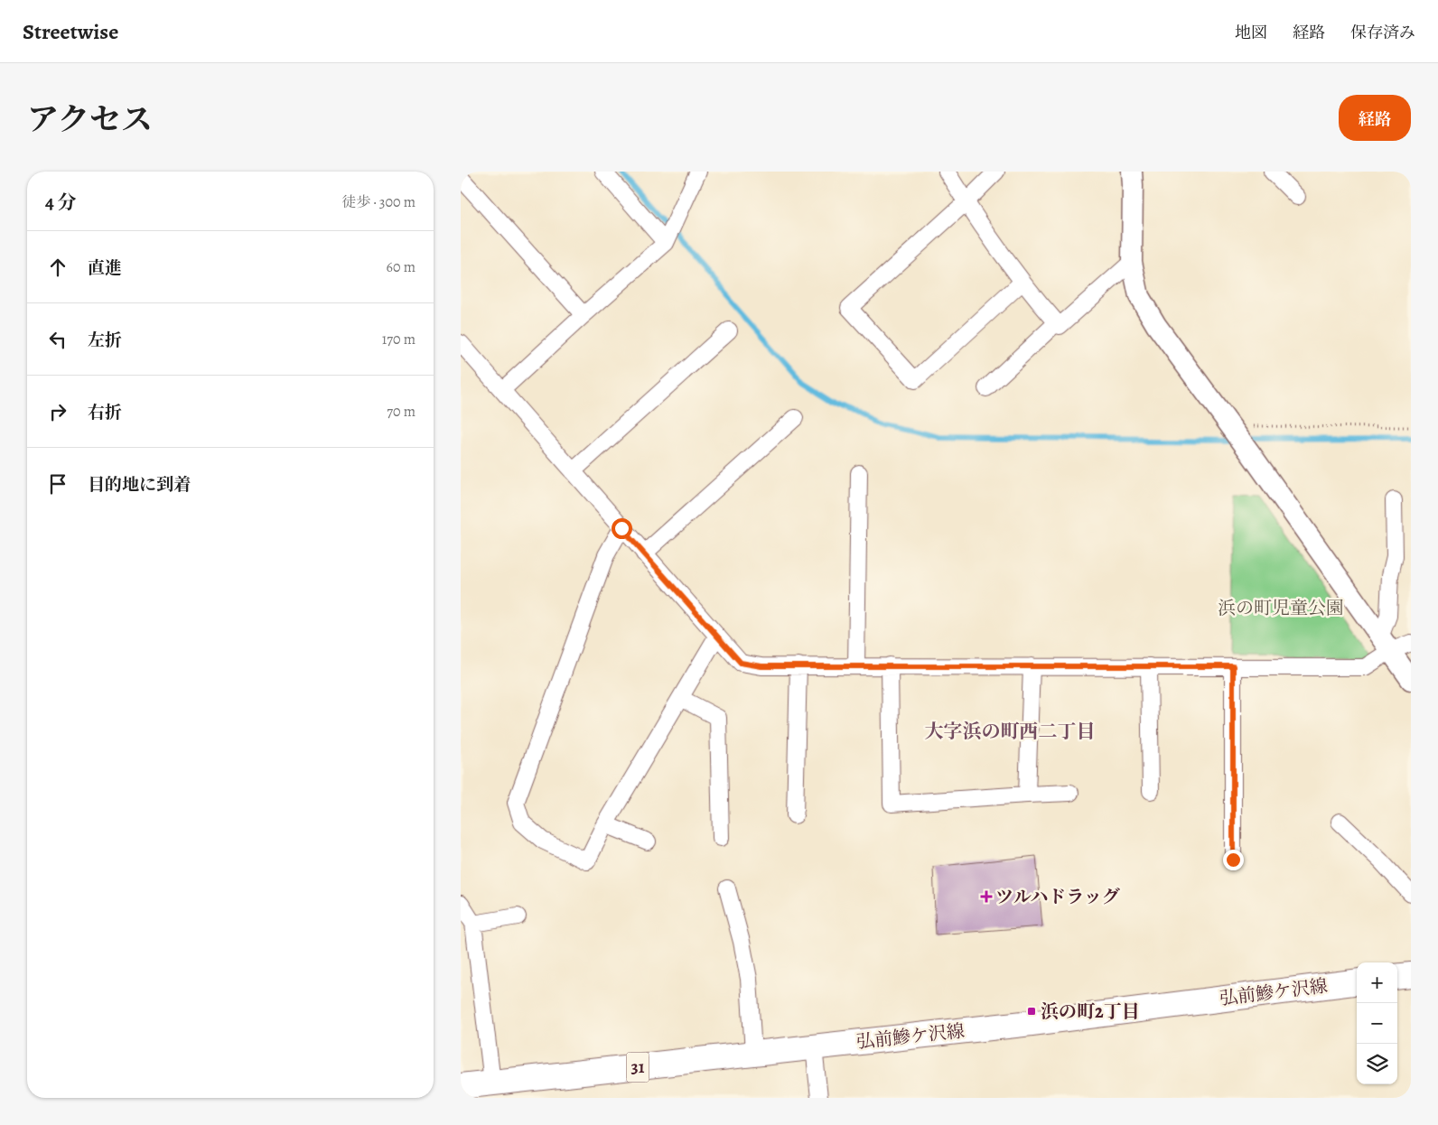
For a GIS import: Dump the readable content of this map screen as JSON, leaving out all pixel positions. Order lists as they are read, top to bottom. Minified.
{"streets":{"main road":["弘前鰺ケ沢線","31"]},"districts":["大字浜の町西二丁目"],"parks":["浜の町児童公園"],"places":{"health":["ツルハドラッグ"],"transit":["浜の町2丁目"]},"page":{"header":"Streetwise","nav":["地図","経路","保存済み"],"title":"アクセス","buttons":"経路","heading":["4 分","徒歩 · 300 m"],"list":[["直進","60 m"],["左折","170 m"],["右折","70 m"],"目的地に到着"],"map_buttons":["+","−"]}}
